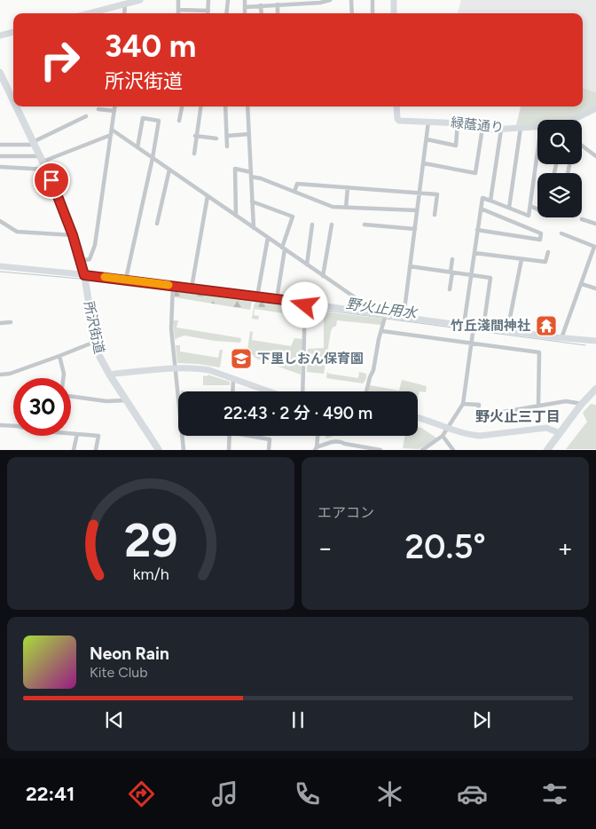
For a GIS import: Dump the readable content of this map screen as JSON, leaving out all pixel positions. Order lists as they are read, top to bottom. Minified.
{"streets":{"main road":["所沢街道"],"street":["緑蔭通り"]},"districts":["野火止三丁目"],"water":["野火止用水"],"places":{"temple":["竹丘淺間神社"],"school or university":["下里しおん保育園"]},"page":{"turn":["340 m","所沢街道"],"limit":"30","trip":"22:43 · 2 分 · 490 m","tile":"エアコン","heat":["−","20.5°","+"],"song":["Neon Rain","Kite Club"],"tabs":"22:41","gauge":["29","km/h"]}}
